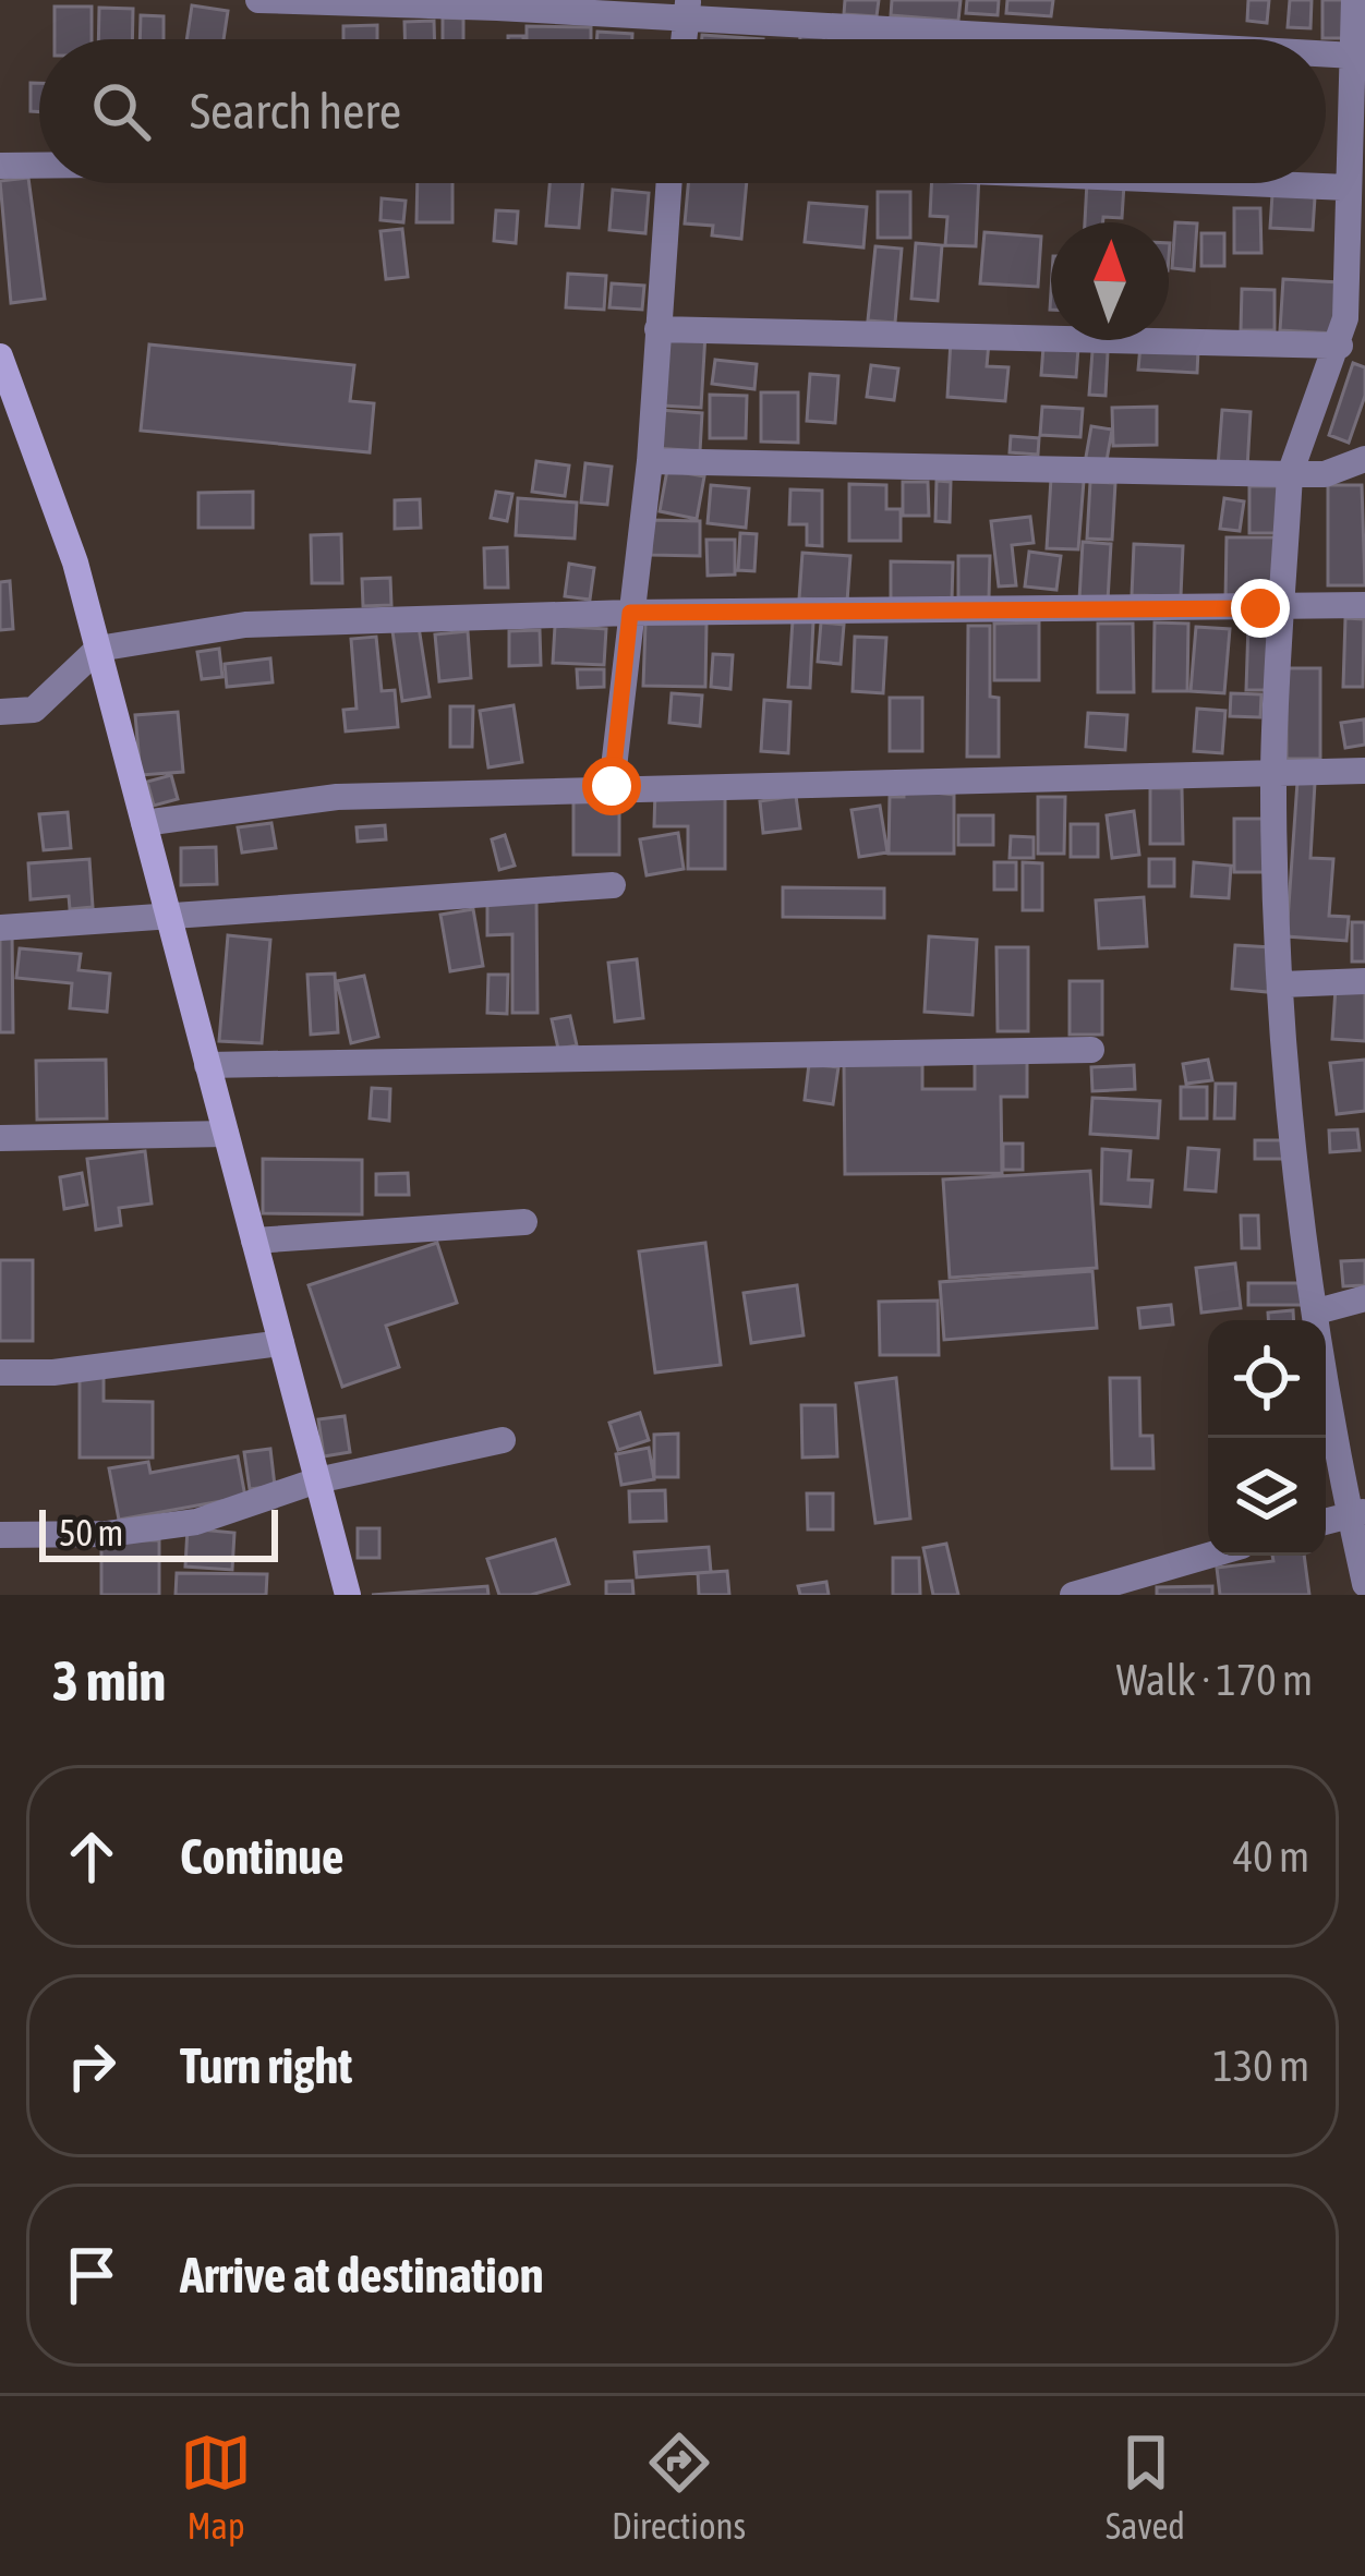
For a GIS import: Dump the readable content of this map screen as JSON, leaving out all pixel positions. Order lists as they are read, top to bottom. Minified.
{"scale_bar":"50 m","north":"top","page":{"search":"Search here","scale":"50 m","heading":["3 min","Walk · 170 m"],"list":[["Continue","40 m"],["Turn right","130 m"],"Arrive at destination"],"nav":["Map","Directions","Saved"]}}
